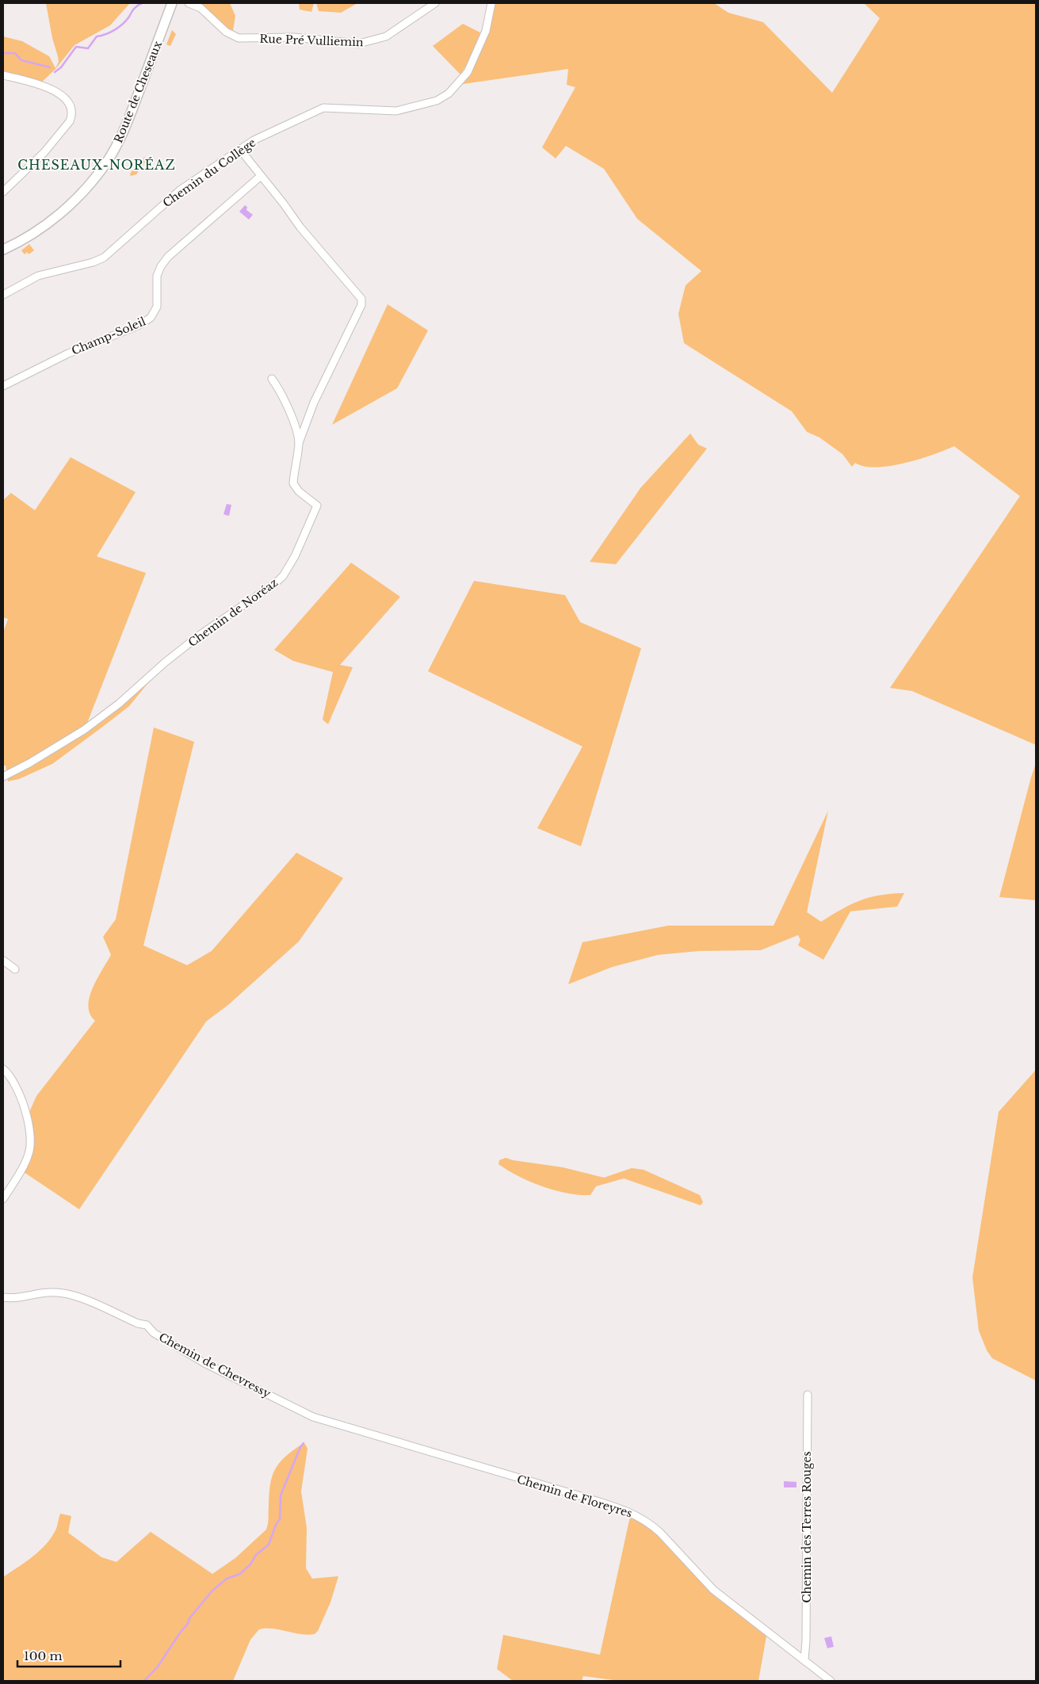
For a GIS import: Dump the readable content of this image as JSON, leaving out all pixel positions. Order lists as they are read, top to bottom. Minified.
{"streets":{"street":["Rue Pré Vulliemin","Route de Cheseaux","Chemin du Collège","Champ-Soleil","Chemin de Noréaz","Chemin de Chevressy","Chemin de Floreyres","Chemin des Terres Rouges"]},"crossings":[["Chemin de Chevressy","Chemin de Floreyres"],["Chemin de Floreyres","Chemin des Terres Rouges"]],"districts":["CHESEAUX-NORÉAZ"],"scale_bar":"100 m"}
